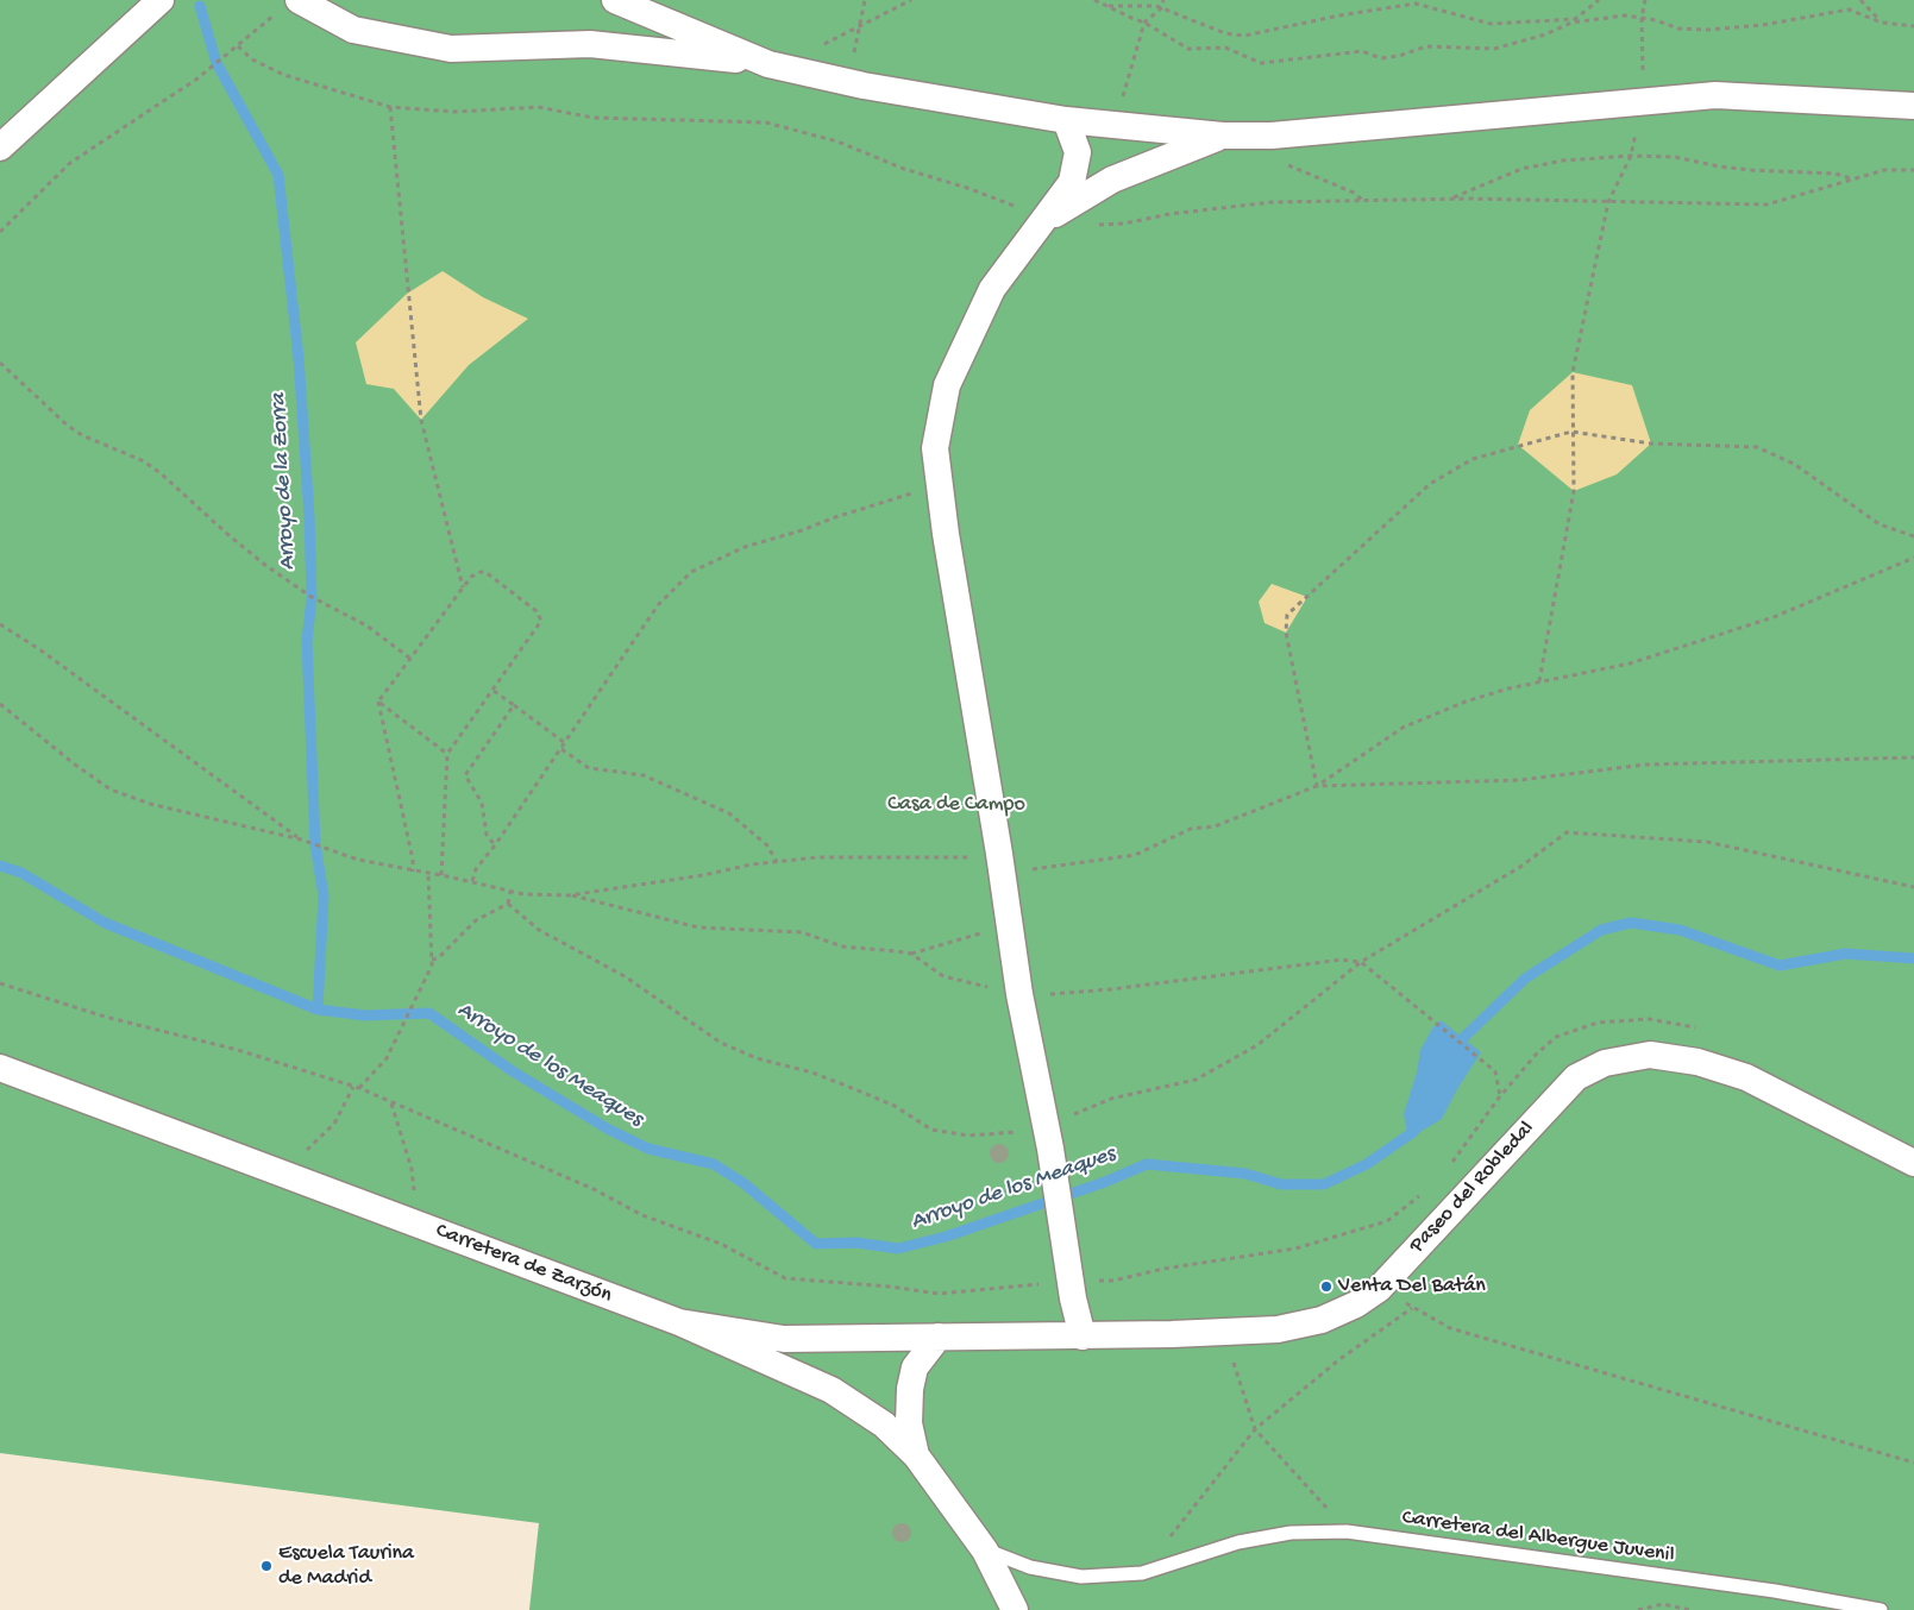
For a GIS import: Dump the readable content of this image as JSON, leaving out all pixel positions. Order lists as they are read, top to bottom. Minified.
{"streets":{"street":["Paseo del Robledal","Carretera de Zarzón"],"lane":["Carretera del Albergue Juvenil"]},"crossings":[["Paseo del Robledal","Carretera de Zarzón"],["Carretera de Zarzón","Carretera del Albergue Juvenil"]],"water":["Arroyo de la Zorra","Arroyo de los Meaques"],"parks":["Casa de Campo"],"places":["Venta Del Batán","Escuela Taurina de Madrid"]}
